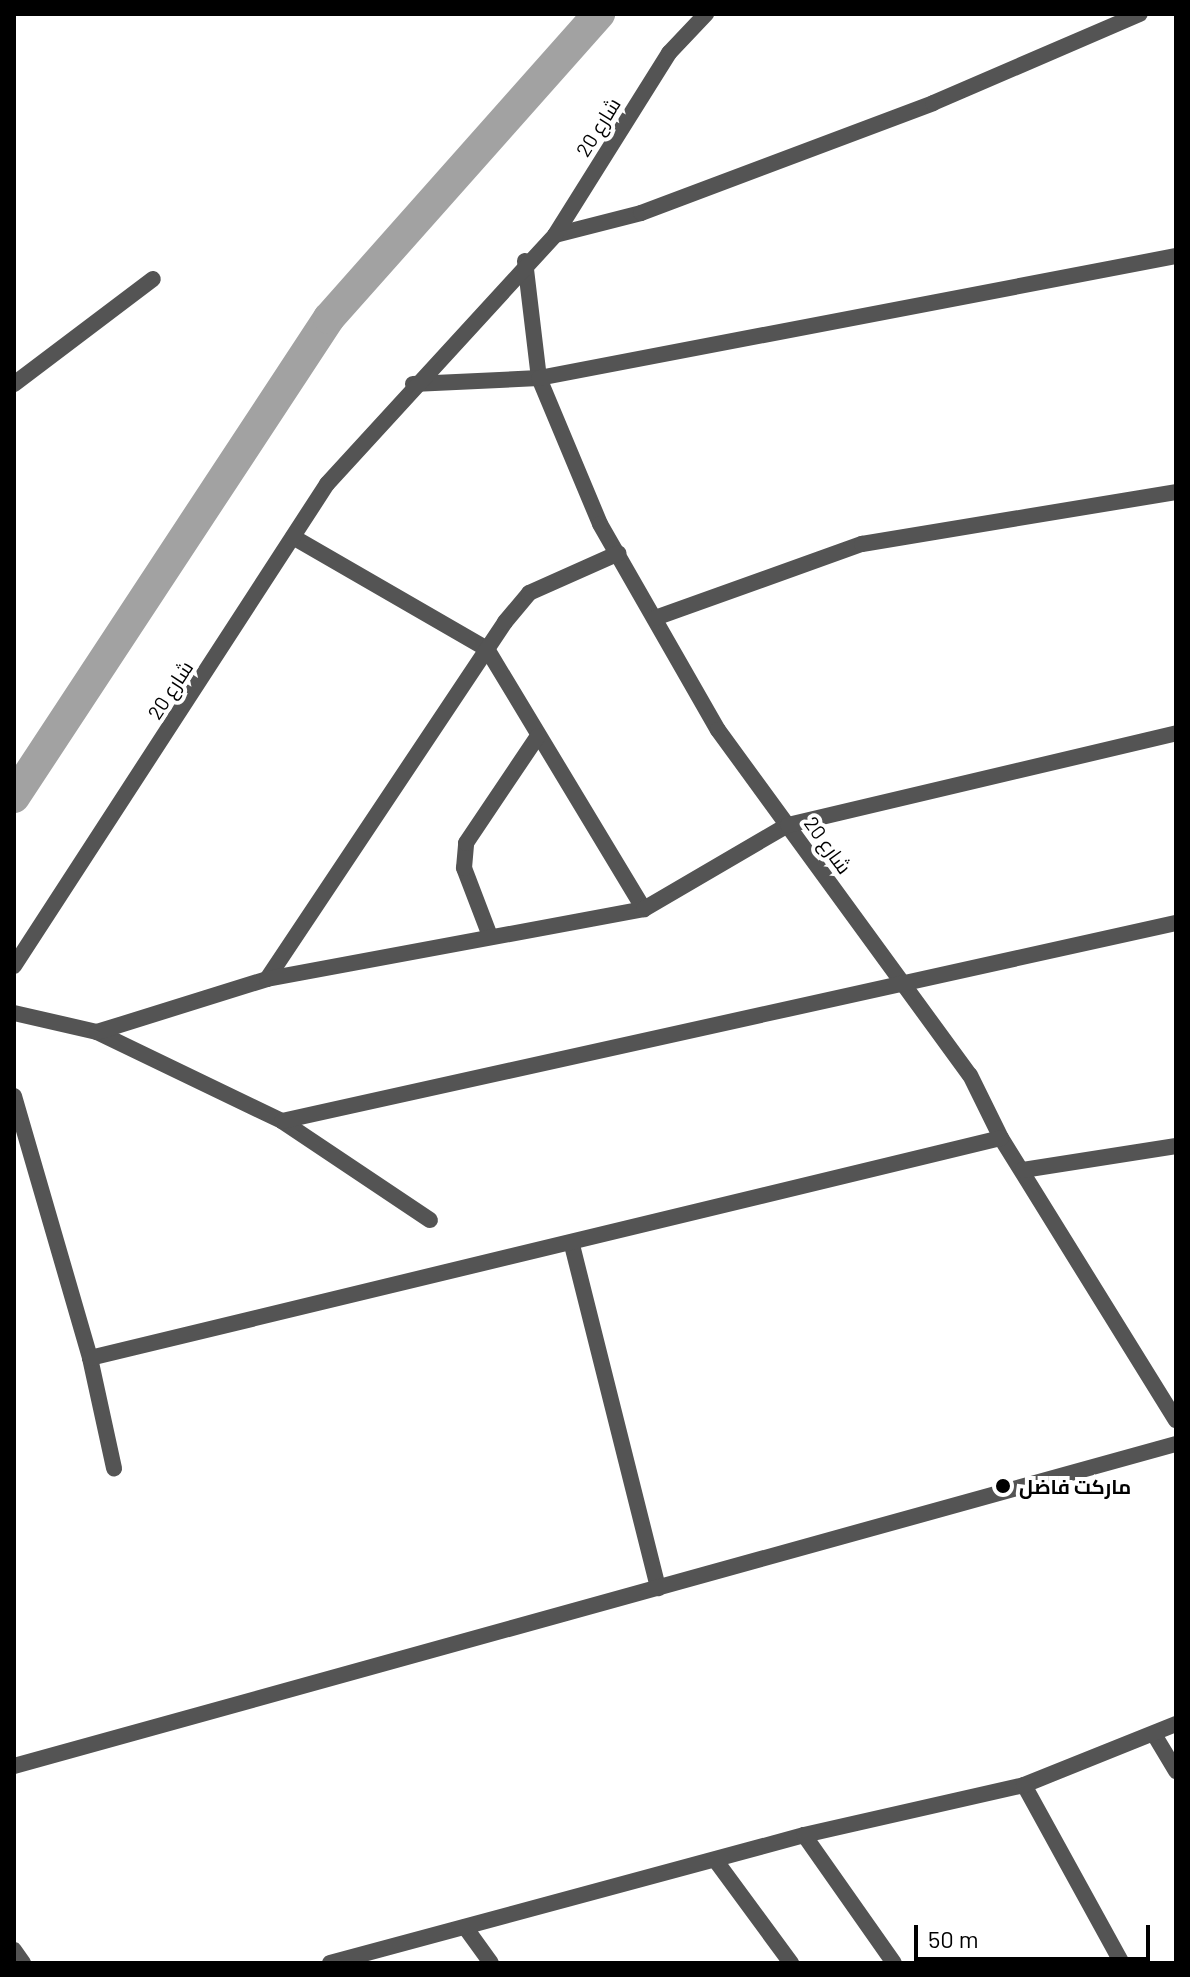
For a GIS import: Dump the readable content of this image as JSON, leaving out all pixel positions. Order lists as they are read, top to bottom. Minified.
{"streets":{"street":["شارع 20"]},"places":["ماركت فاضل"],"scale_bar":"50 m"}
